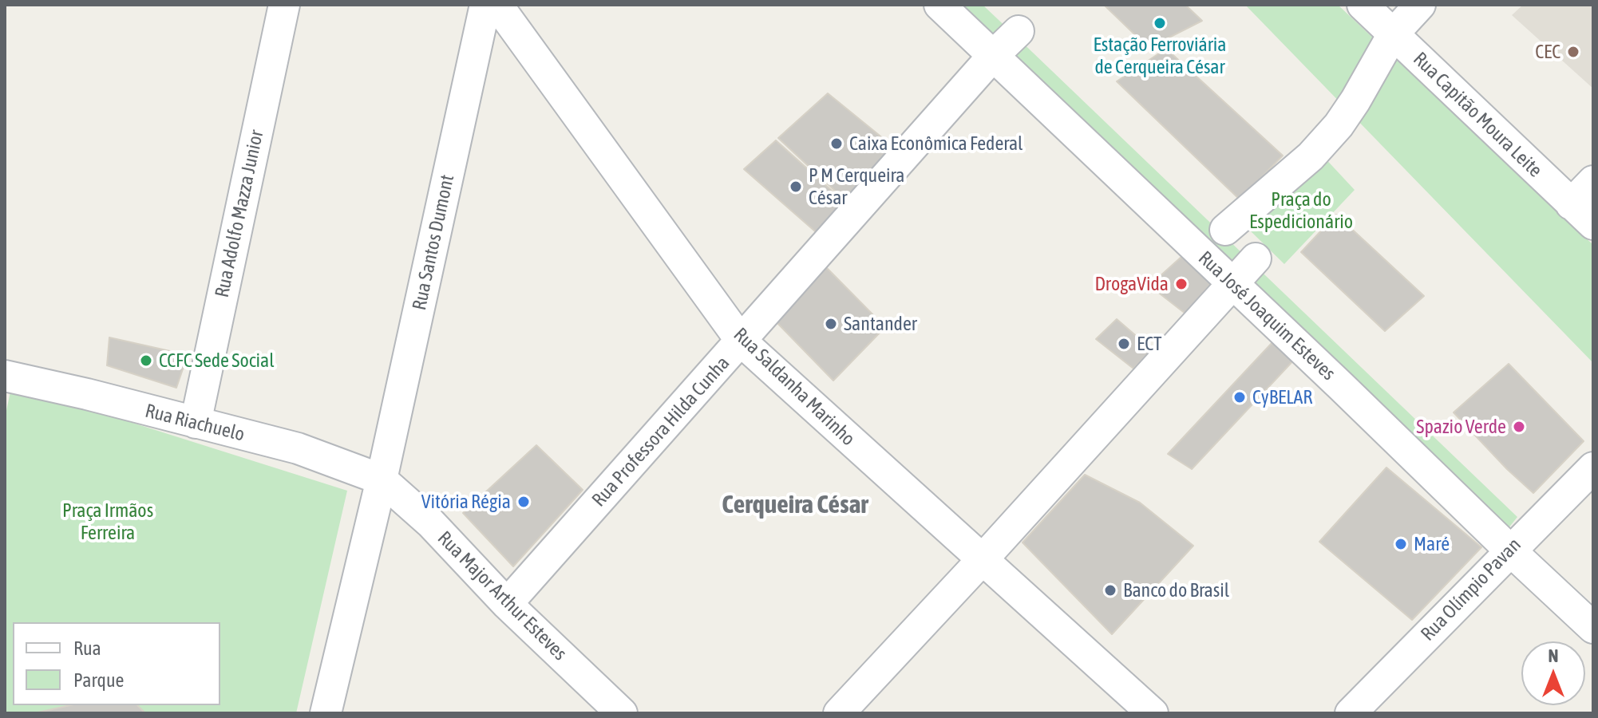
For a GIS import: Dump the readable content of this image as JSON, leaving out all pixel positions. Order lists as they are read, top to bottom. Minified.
{"streets":{"street":["Rua Capitão Moura Leite","Rua Adolfo Mazza Junior","Rua Santos Dumont","Rua José Joaquim Esteves","Rua Saldanha Marinho","Rua Riachuelo","Rua Professora Hilda Cunha","Rua Olímpio Pavan","Rua Major Arthur Esteves"]},"crossings":[["Rua Adolfo Mazza Junior","Rua Riachuelo"],["Rua Santos Dumont","Rua Riachuelo"],["Rua Santos Dumont","Rua Major Arthur Esteves"],["Rua José Joaquim Esteves","Rua Professora Hilda Cunha"],["Rua José Joaquim Esteves","Rua Olímpio Pavan"],["Rua Saldanha Marinho","Rua Professora Hilda Cunha"],["Rua Riachuelo","Rua Major Arthur Esteves"],["Rua Professora Hilda Cunha","Rua Major Arthur Esteves"]],"districts":["Cerqueira César"],"parks":["Praça do Espedicionário","Praça Irmãos Ferreira"],"places":["Estação Ferroviária de Cerqueira César","CEC","Caixa Econômica Federal","P M Cerqueira César","DrogaVida","Santander","ECT","CCFC Sede Social","CyBELAR","Spazio Verde","Vitória Régia","Maré","Banco do Brasil"],"legend":["Rua","Parque"],"north":"top"}
